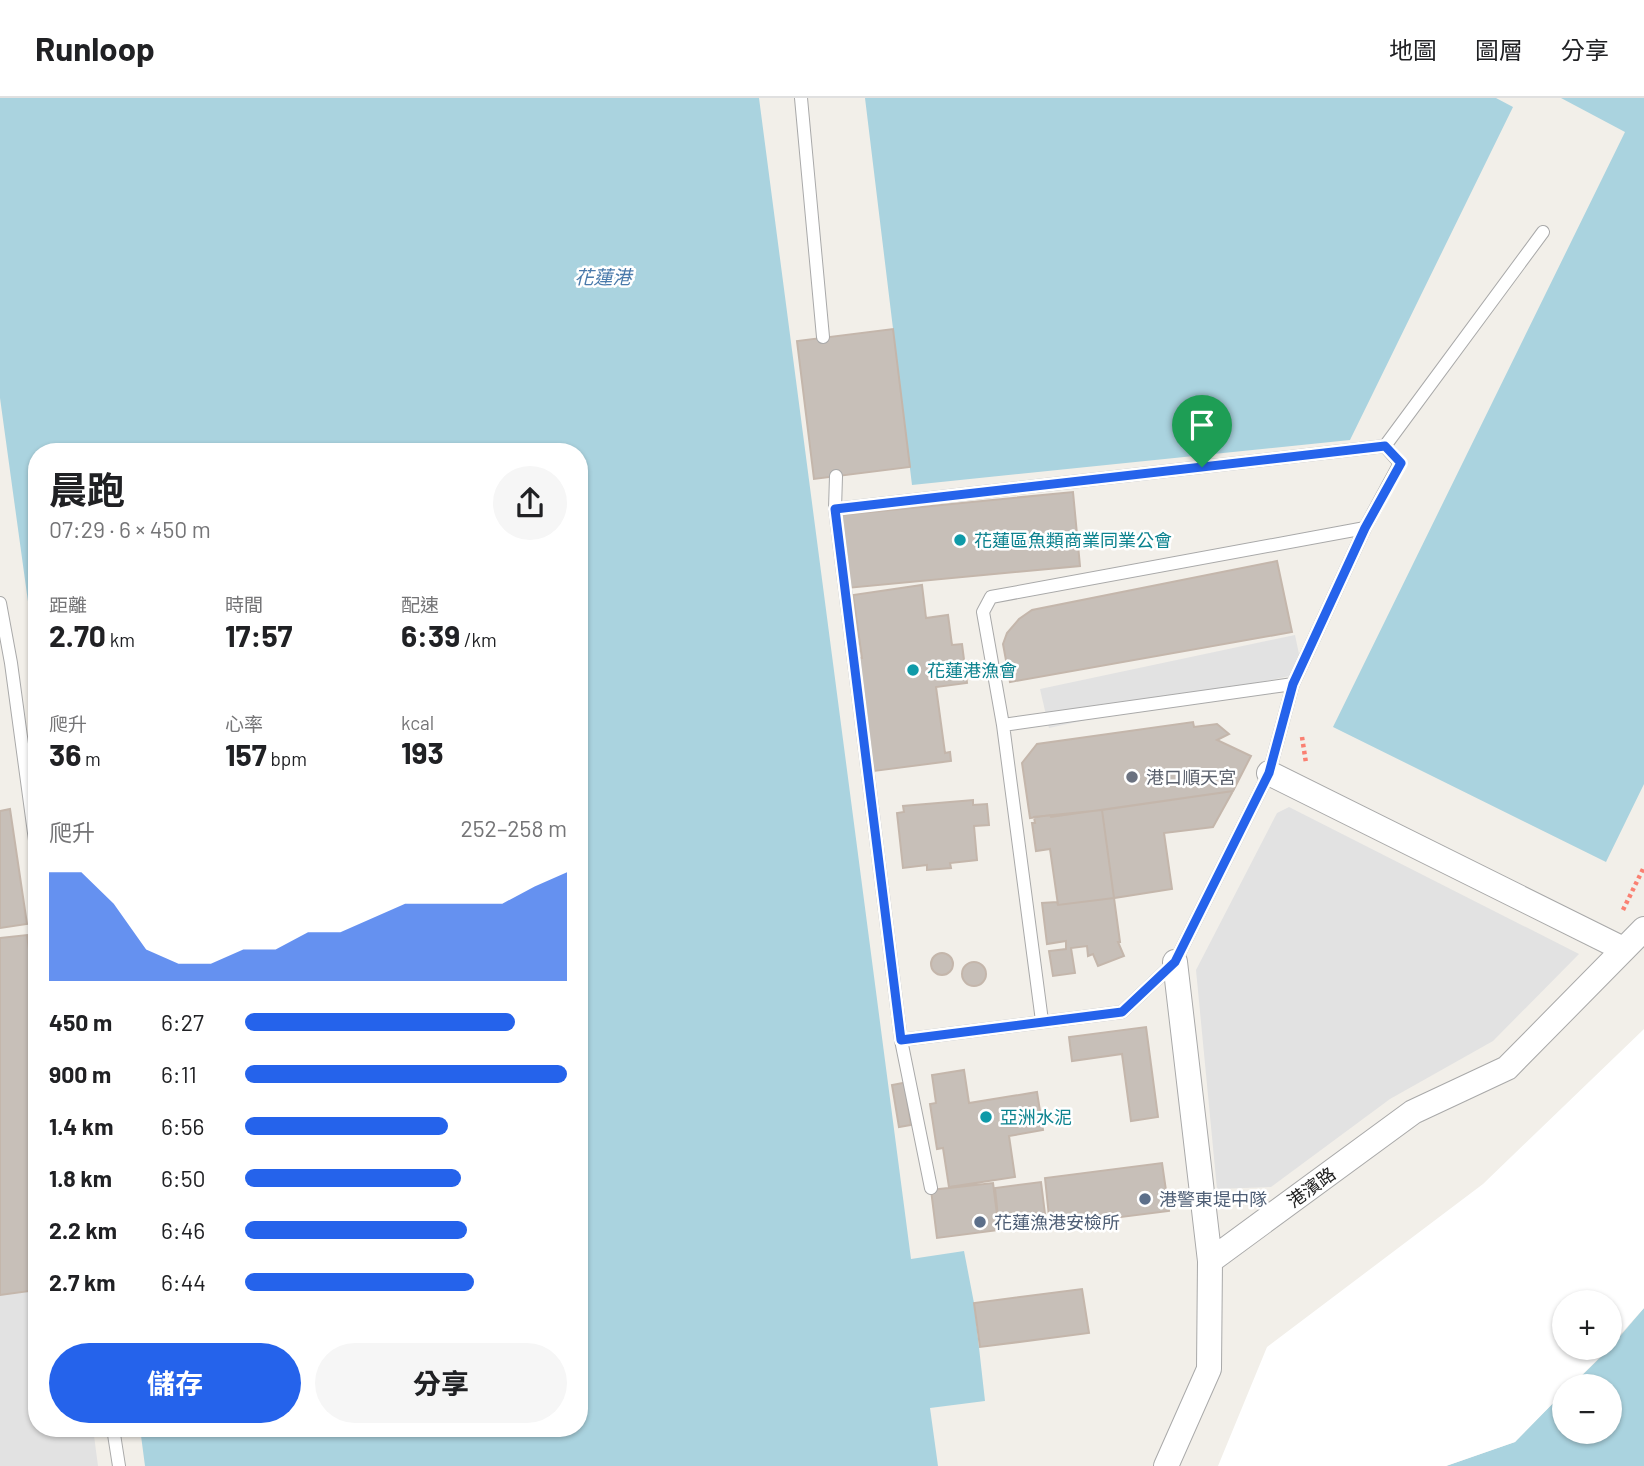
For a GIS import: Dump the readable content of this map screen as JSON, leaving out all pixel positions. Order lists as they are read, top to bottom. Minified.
{"streets":{"street":["港濱路"]},"water":["花蓮港"],"places":["花蓮區魚類商業同業公會","花蓮港漁會","港口順天宮","亞洲水泥","港警東堤中隊","花蓮漁港安檢所"],"page":{"header":"Runloop","nav":["地圖","圖層","分享"],"heading":["晨跑","07:29 · 6 × 450 m"],"stats":[["距離","2.70 km"],["時間","17:57"],["配速","6:39 /km"],["爬升","36 m"],["心率","157 bpm"],["kcal","193"]],"chart":["爬升","252–258 m"],"list":[{"name":"450 m","note":"6:27"},{"name":"900 m","note":"6:11"},{"name":"1.4 km","note":"6:56"},{"name":"1.8 km","note":"6:50"},{"name":"2.2 km","note":"6:46"},{"name":"2.7 km","note":"6:44"}],"map_buttons":["+","−"],"buttons":["儲存","分享"]}}
